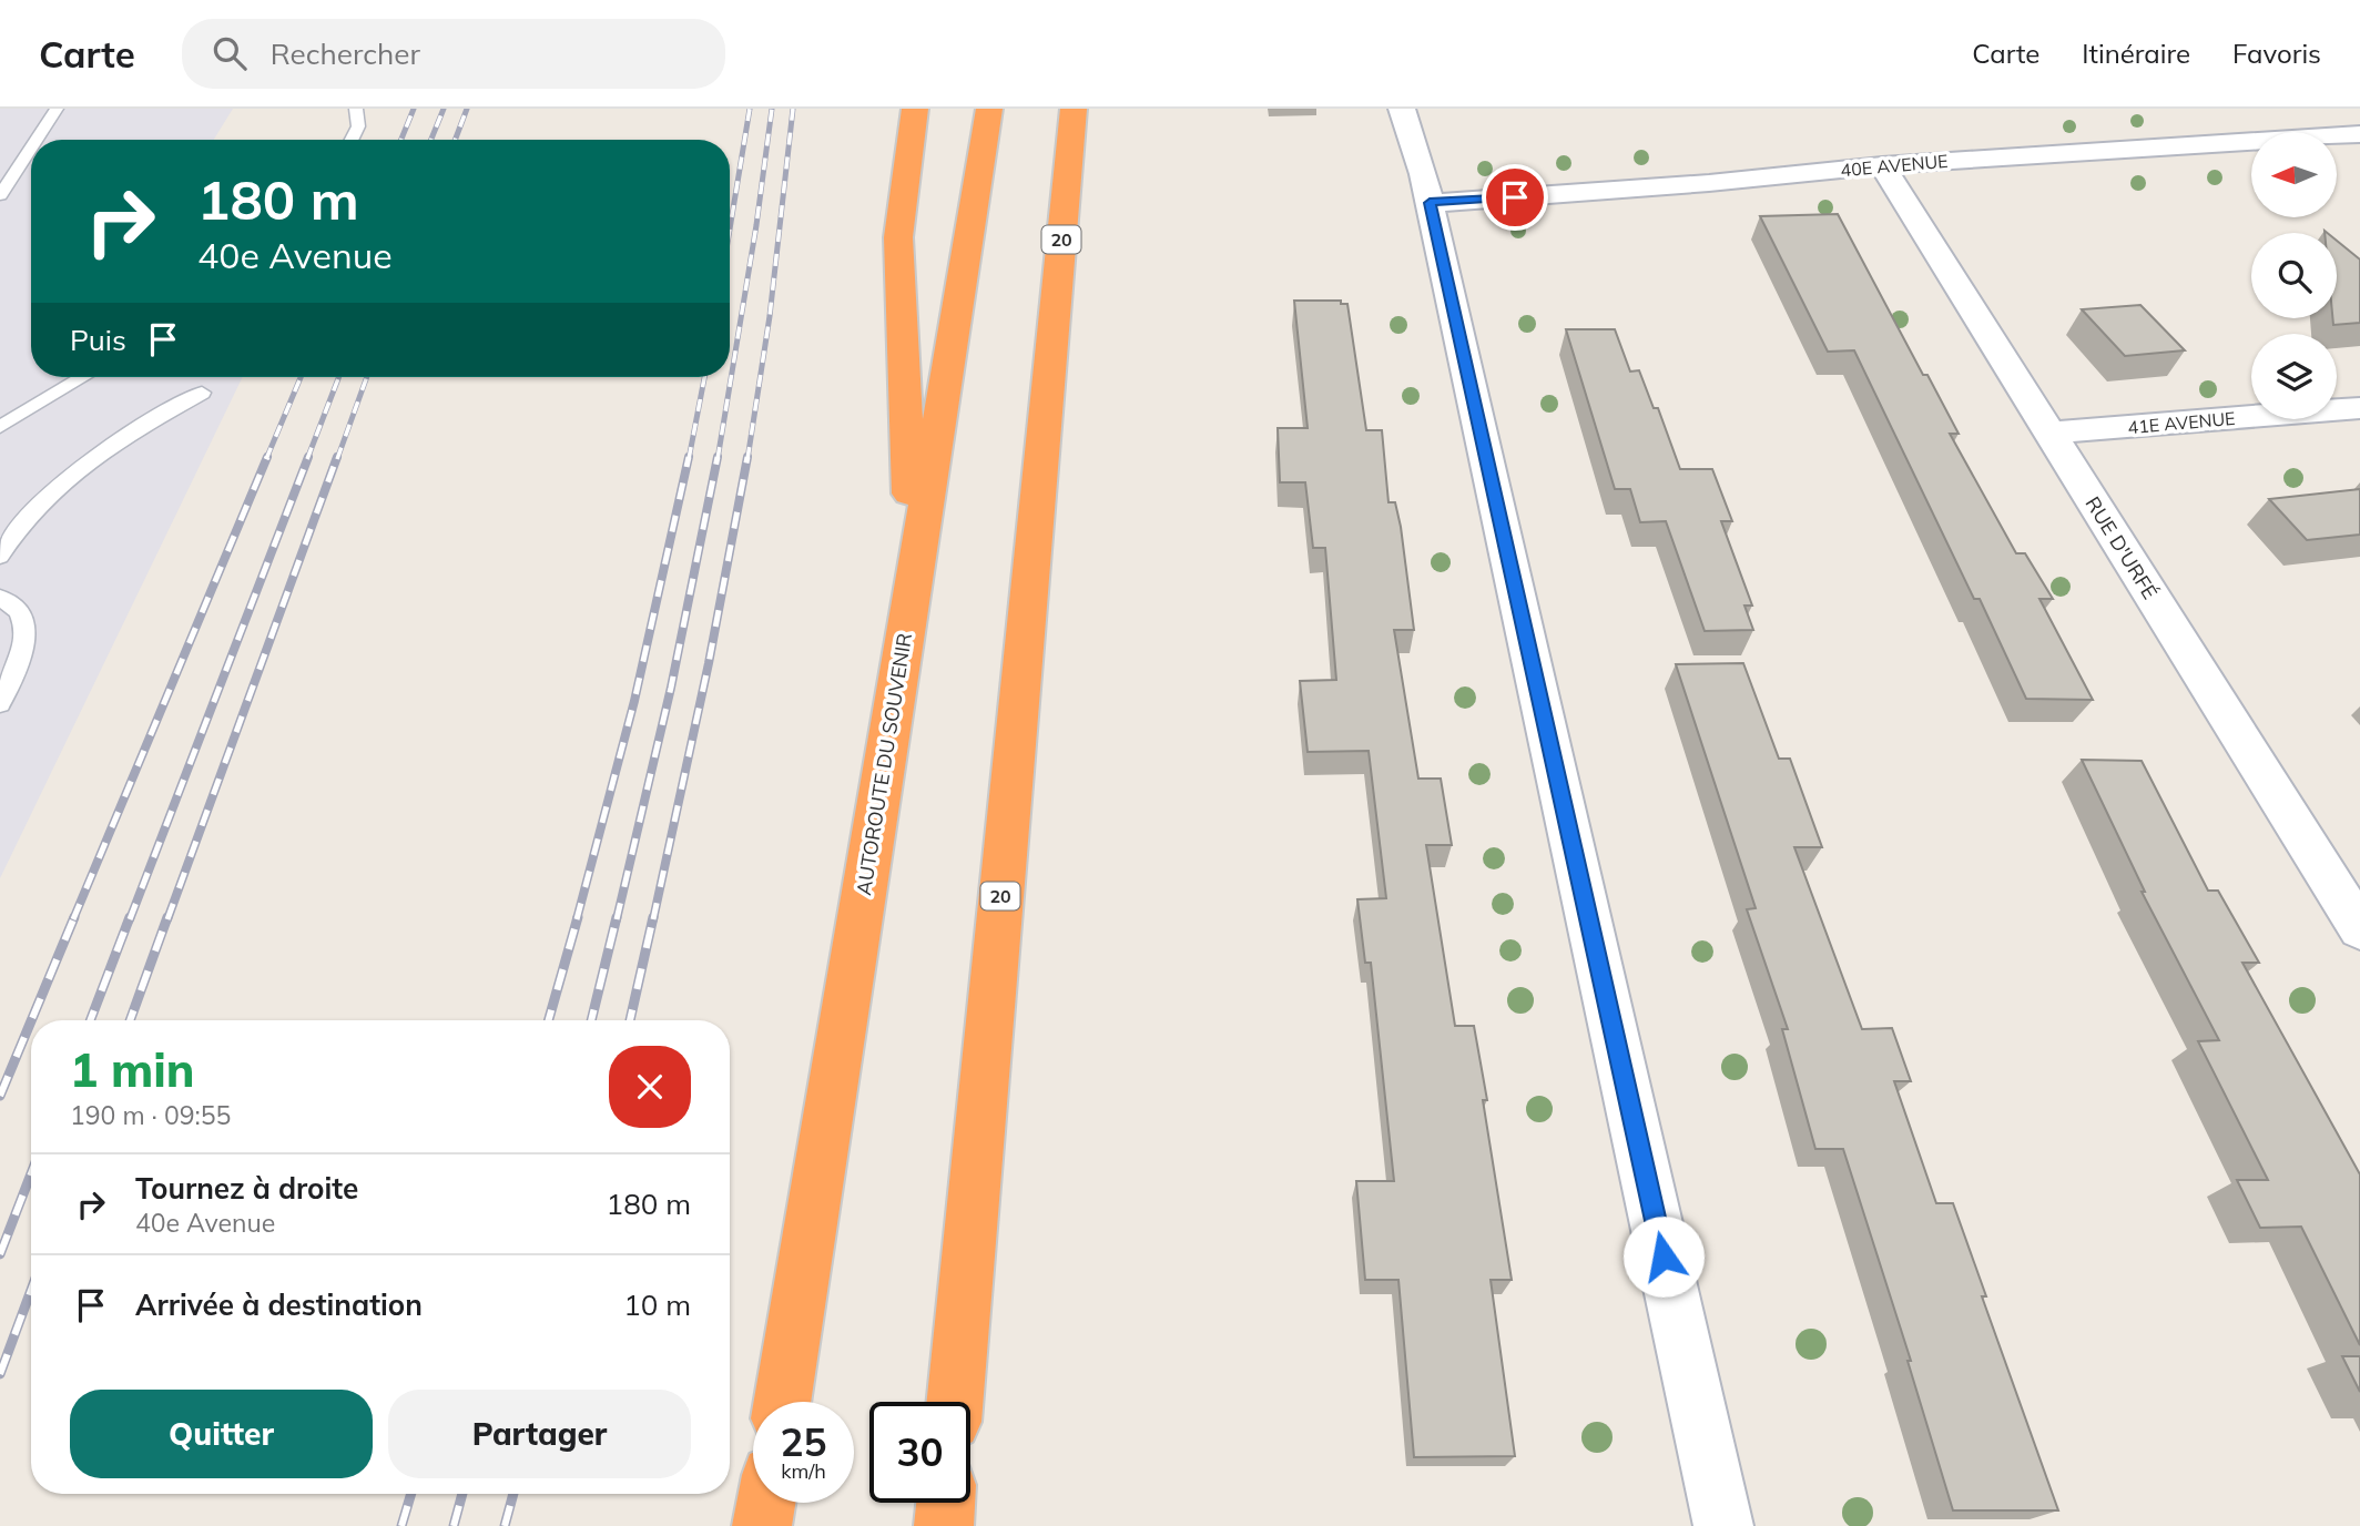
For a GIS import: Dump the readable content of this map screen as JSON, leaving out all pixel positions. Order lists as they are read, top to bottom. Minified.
{"streets":{"highway":["20","AUTOROUTE DU SOUVENIR"],"street":["40E AVENUE","41E AVENUE","RUE D'URFÉ"]},"crossings":[["40E AVENUE","RUE D'URFÉ"],["41E AVENUE","RUE D'URFÉ"]],"north":"left","page":{"header":"Carte","search":"Rechercher","nav":["Carte","Itinéraire","Favoris"],"turn":["180 m","40e Avenue"],"then":"Puis","heading":["1 min","190 m · 09:55"],"list":[{"name":"Tournez à droite","note":"40e Avenue","value":"180 m"},{"name":"Arrivée à destination","value":"10 m"}],"buttons":["Quitter","Partager"],"speed":"25 km/h","limit":"30"}}
